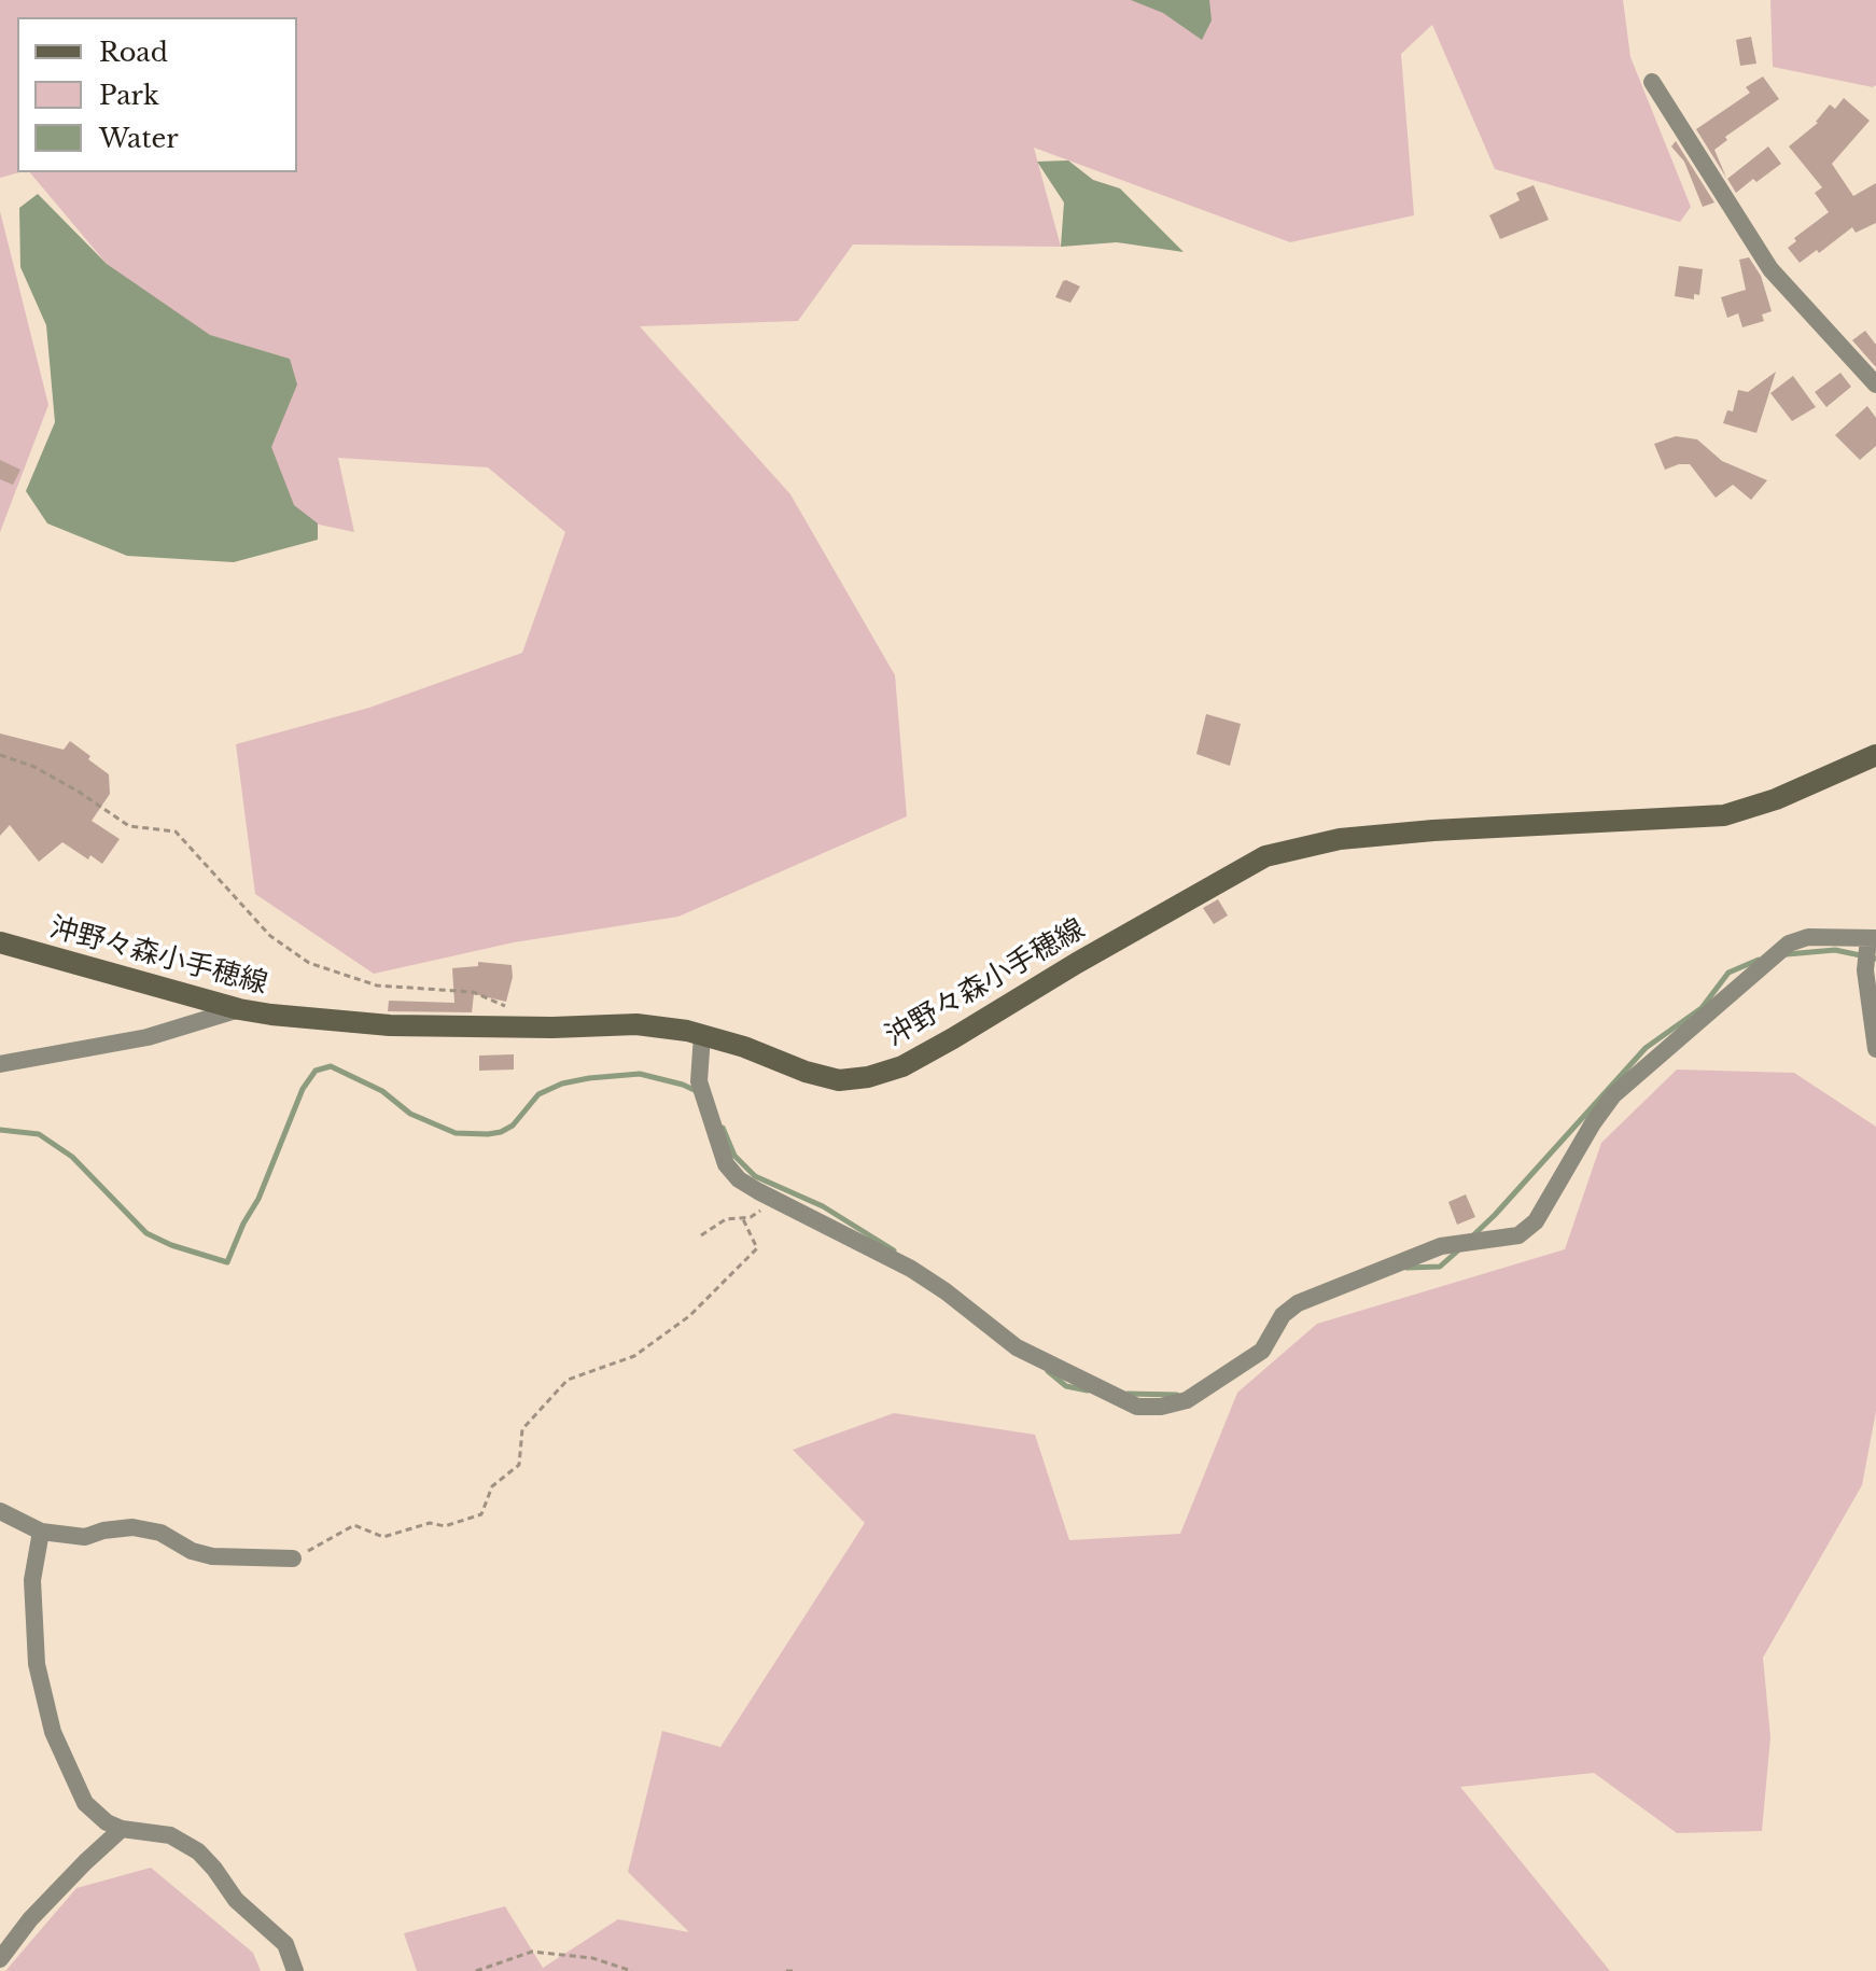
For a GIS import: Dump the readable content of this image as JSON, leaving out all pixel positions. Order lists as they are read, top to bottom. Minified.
{"streets":{"main road":["沖野々森小手穂線"]},"legend":["Road","Park","Water"]}
